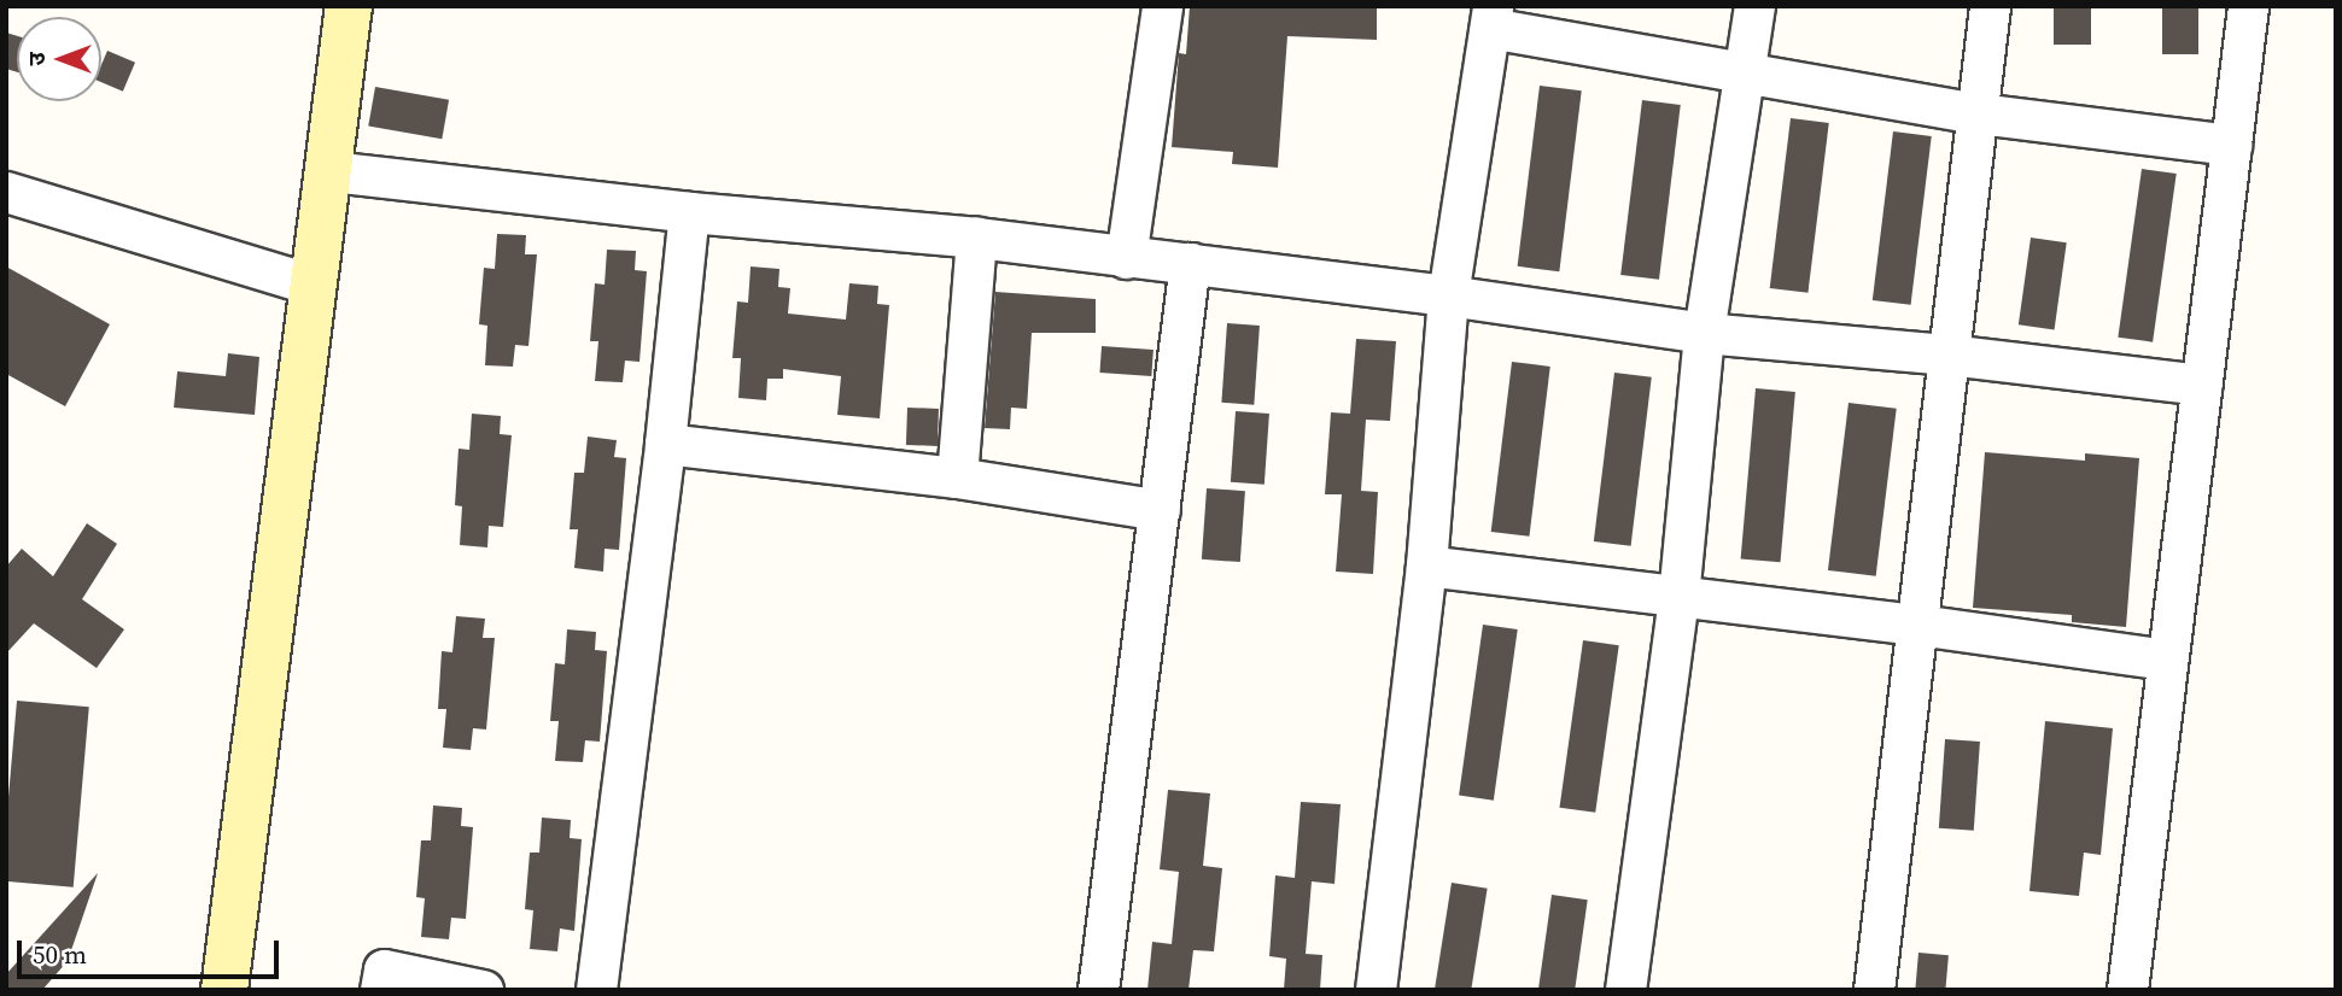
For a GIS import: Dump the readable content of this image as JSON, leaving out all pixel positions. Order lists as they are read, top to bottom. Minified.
{"scale_bar":"50 m","north":"left"}
